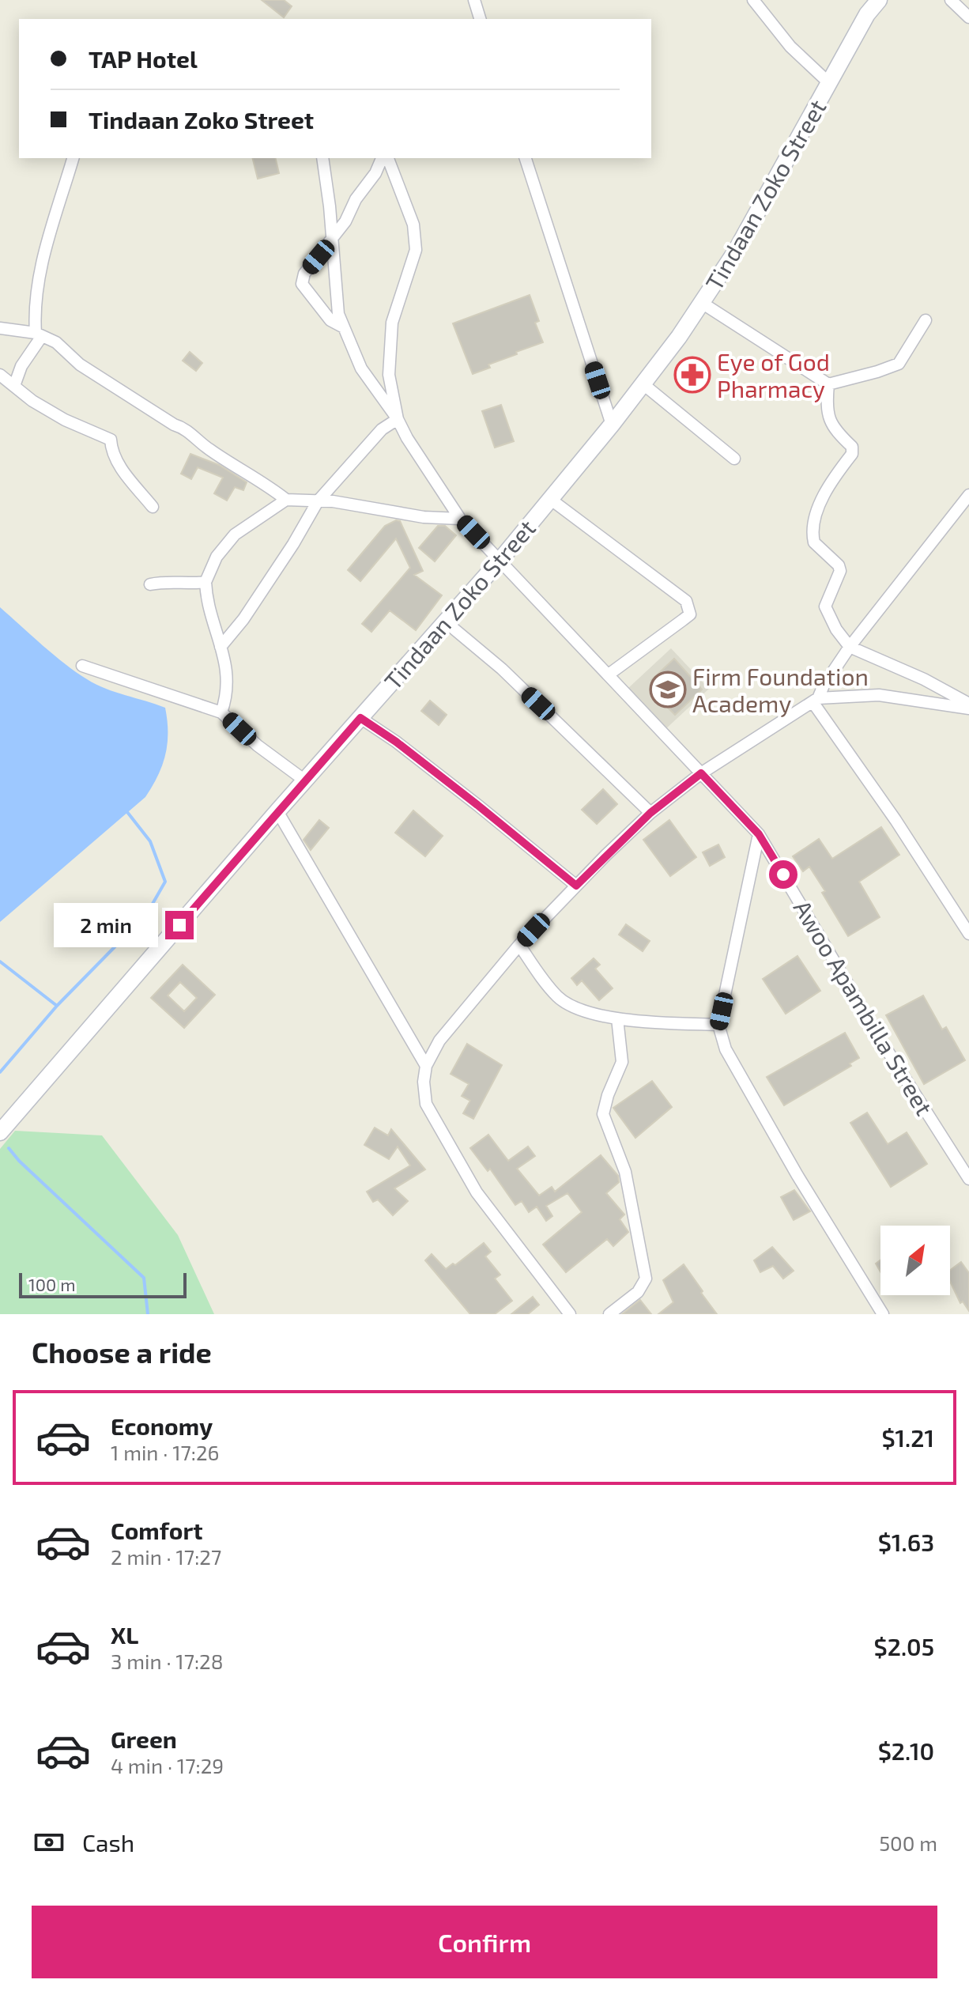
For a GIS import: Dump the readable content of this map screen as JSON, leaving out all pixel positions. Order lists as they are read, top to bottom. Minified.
{"streets":{"main road":["Tindaan Zoko Street"],"street":["Awoo Apambilla Street"]},"crossings":[["Tindaan Zoko Street","Awoo Apambilla Street"]],"places":{"pharmacy":["Eye of God Pharmacy"],"school or university":["Firm Foundation Academy"]},"scale_bar":"100 m","north":"top right","page":{"banner":["TAP Hotel","Tindaan Zoko Street"],"bubble":"2 min","scale":"100 m","heading":"Choose a ride","list":[{"name":"Economy","note":"1 min · 17:26","value":"$1.21"},{"name":"Comfort","note":"2 min · 17:27","value":"$1.63"},{"name":"XL","note":"3 min · 17:28","value":"$2.05"},{"name":"Green","note":"4 min · 17:29","value":"$2.10"}],"pay":["Cash","500 m"],"buttons":"Confirm"}}
